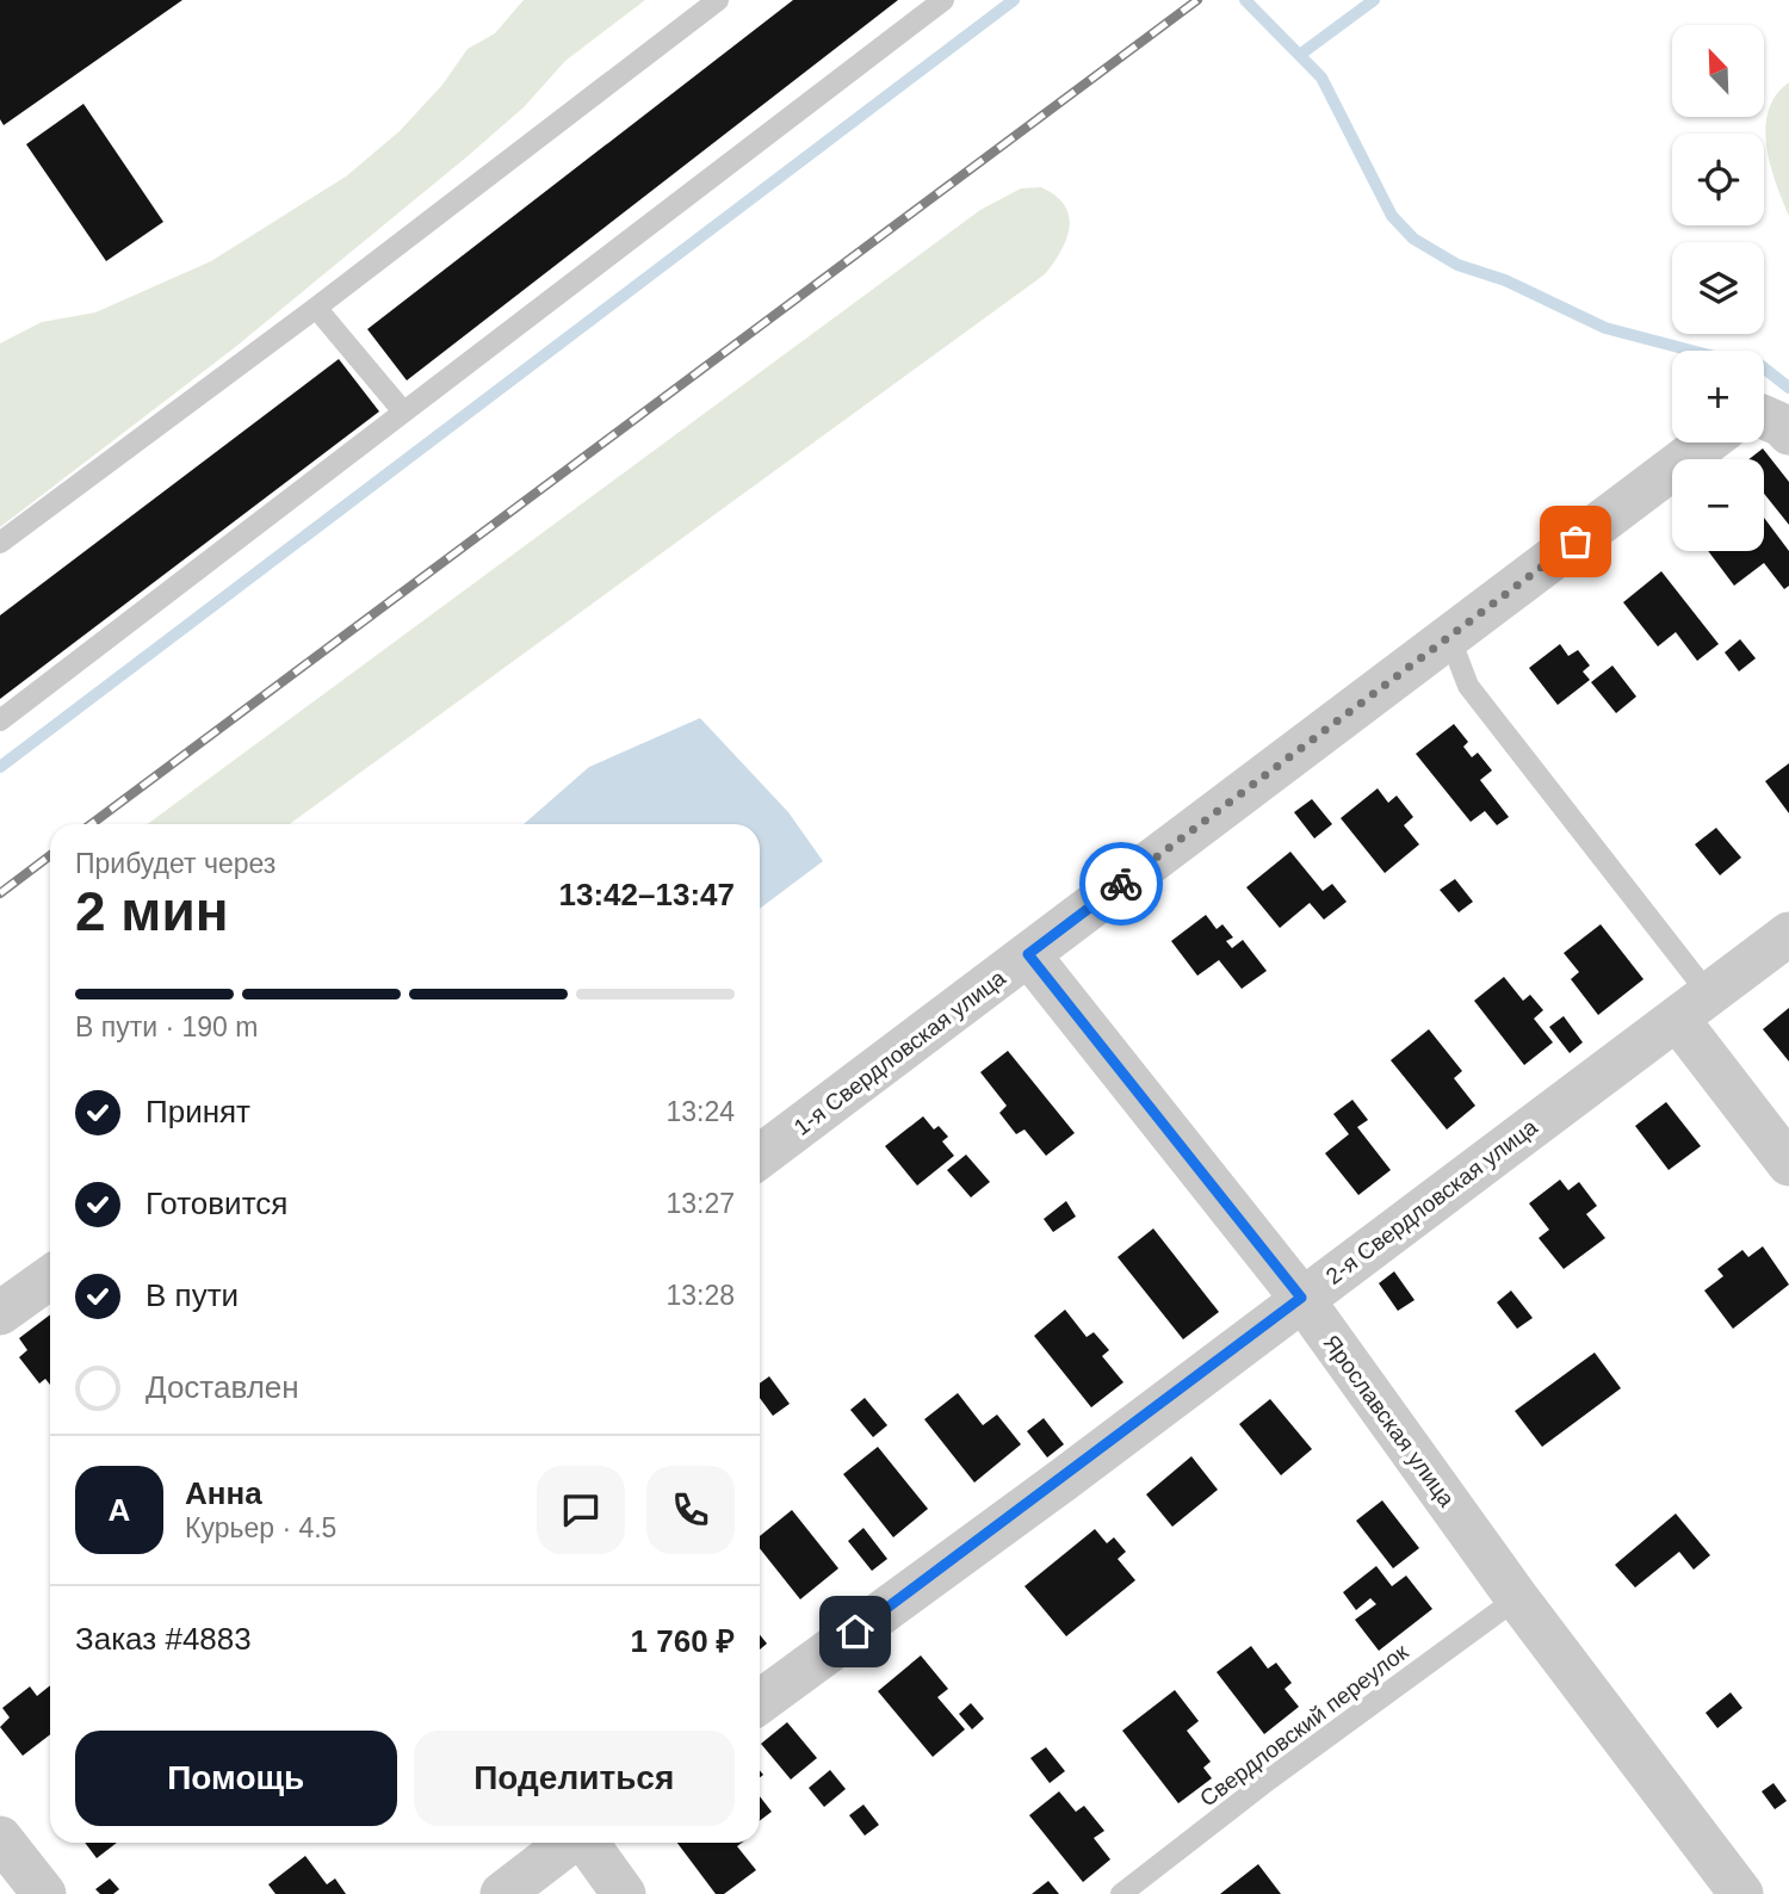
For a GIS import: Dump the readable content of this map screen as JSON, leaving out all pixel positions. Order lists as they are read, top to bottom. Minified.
{"streets":{"street":["1-я Свердловская улица","2-я Свердловская улица","Ярославская улица"],"lane":["Свердловский переулок"]},"crossings":[["1-я Свердловская улица","Ярославская улица"],["2-я Свердловская улица","Ярославская улица"],["Ярославская улица","Свердловский переулок"]],"north":"top left","page":{"map_buttons":["+","−"],"heading":["2 мин","Прибудет через","13:42–13:47"],"panel":["Анна","Курьер · 4.5","Заказ #4883","1 760 ₽"],"bar":"В пути · 190 m","list":[["Принят","13:24"],["Готовится","13:27"],["В пути","13:28"],"Доставлен"],"round":"А","buttons":["Помощь","Поделиться"]}}
